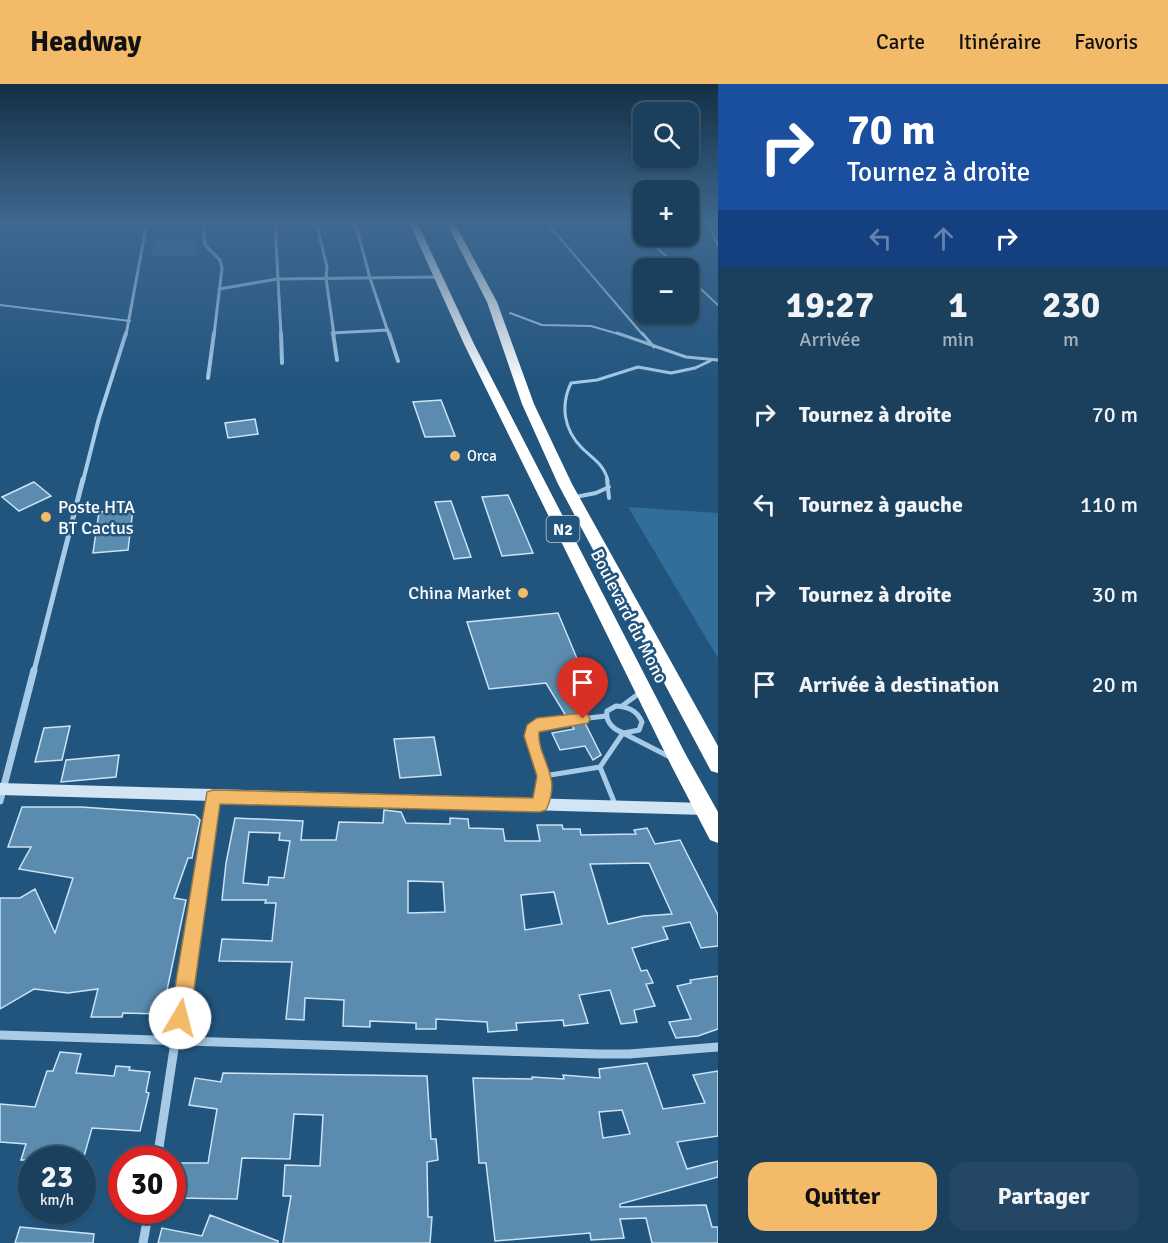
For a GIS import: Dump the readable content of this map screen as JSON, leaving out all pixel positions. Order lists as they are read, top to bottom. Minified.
{"streets":{"highway":["N2","Boulevard du Mono"]},"places":["Orca","Poste HTA BT Cactus","China Market"],"page":{"header":"Headway","nav":["Carte","Itinéraire","Favoris"],"turn":["70 m","Tournez à droite"],"map_buttons":["+","−"],"eta":["19:27","Arrivée","1","min","230","m"],"list":[{"name":"Tournez à droite","value":"70 m"},{"name":"Tournez à gauche","value":"110 m"},{"name":"Tournez à droite","value":"30 m"},{"name":"Arrivée à destination","value":"20 m"}],"speed":"23 km/h","limit":"30","buttons":["Quitter","Partager"]}}
